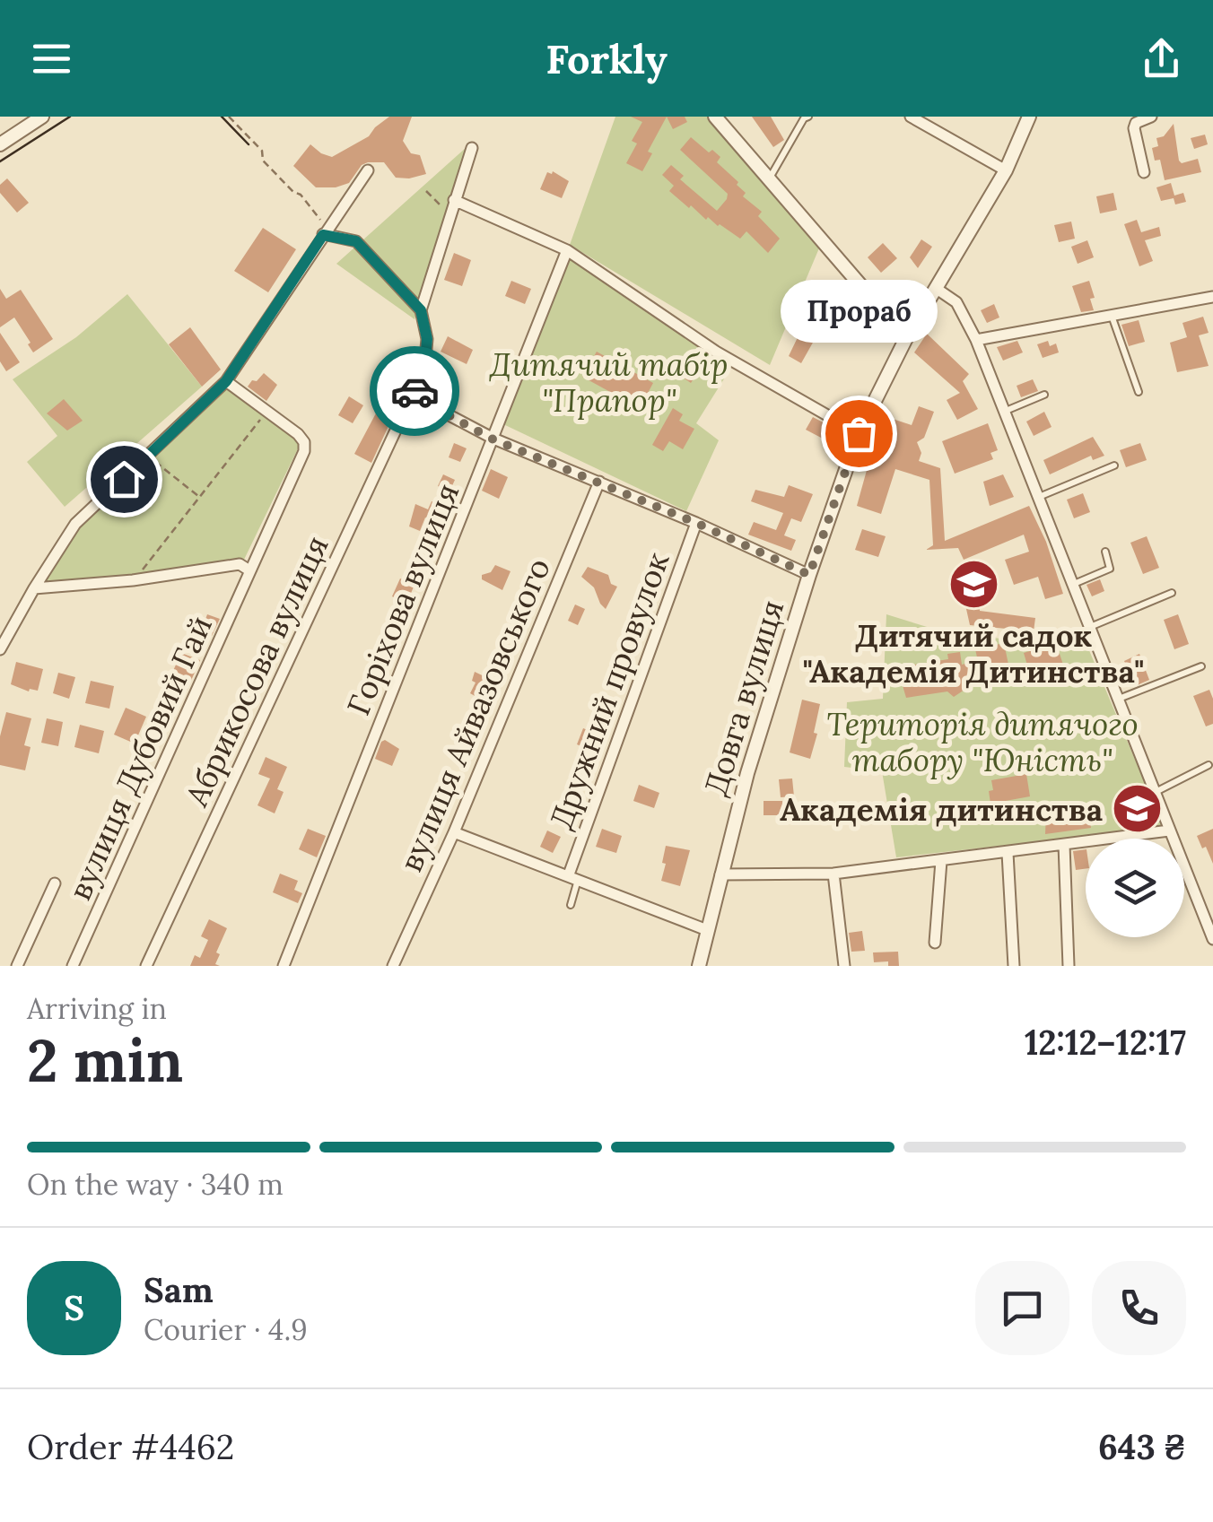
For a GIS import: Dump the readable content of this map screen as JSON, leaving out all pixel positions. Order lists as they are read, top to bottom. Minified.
{"streets":{"street":["Горіхова вулиця","Абрикосова вулиця","Дружний провулок","Довга вулиця","вулиця Айвазовського","вулиця Дубовий Гай"]},"parks":["Дитячий табір \"Прапор\"","Територія дитячого табору \"Юність\""],"places":{"other":["Прораб"],"school or university":["Дитячий садок \"Академія Дитинства\"","Академія дитинства"]},"page":{"header":"Forkly","bubble":"Прораб","heading":["2 min","Arriving in","12:12–12:17"],"panel":["Sam","Courier · 4.9","Order #4462","643 ₴"],"bar":"On the way · 340 m","round":"S"}}
